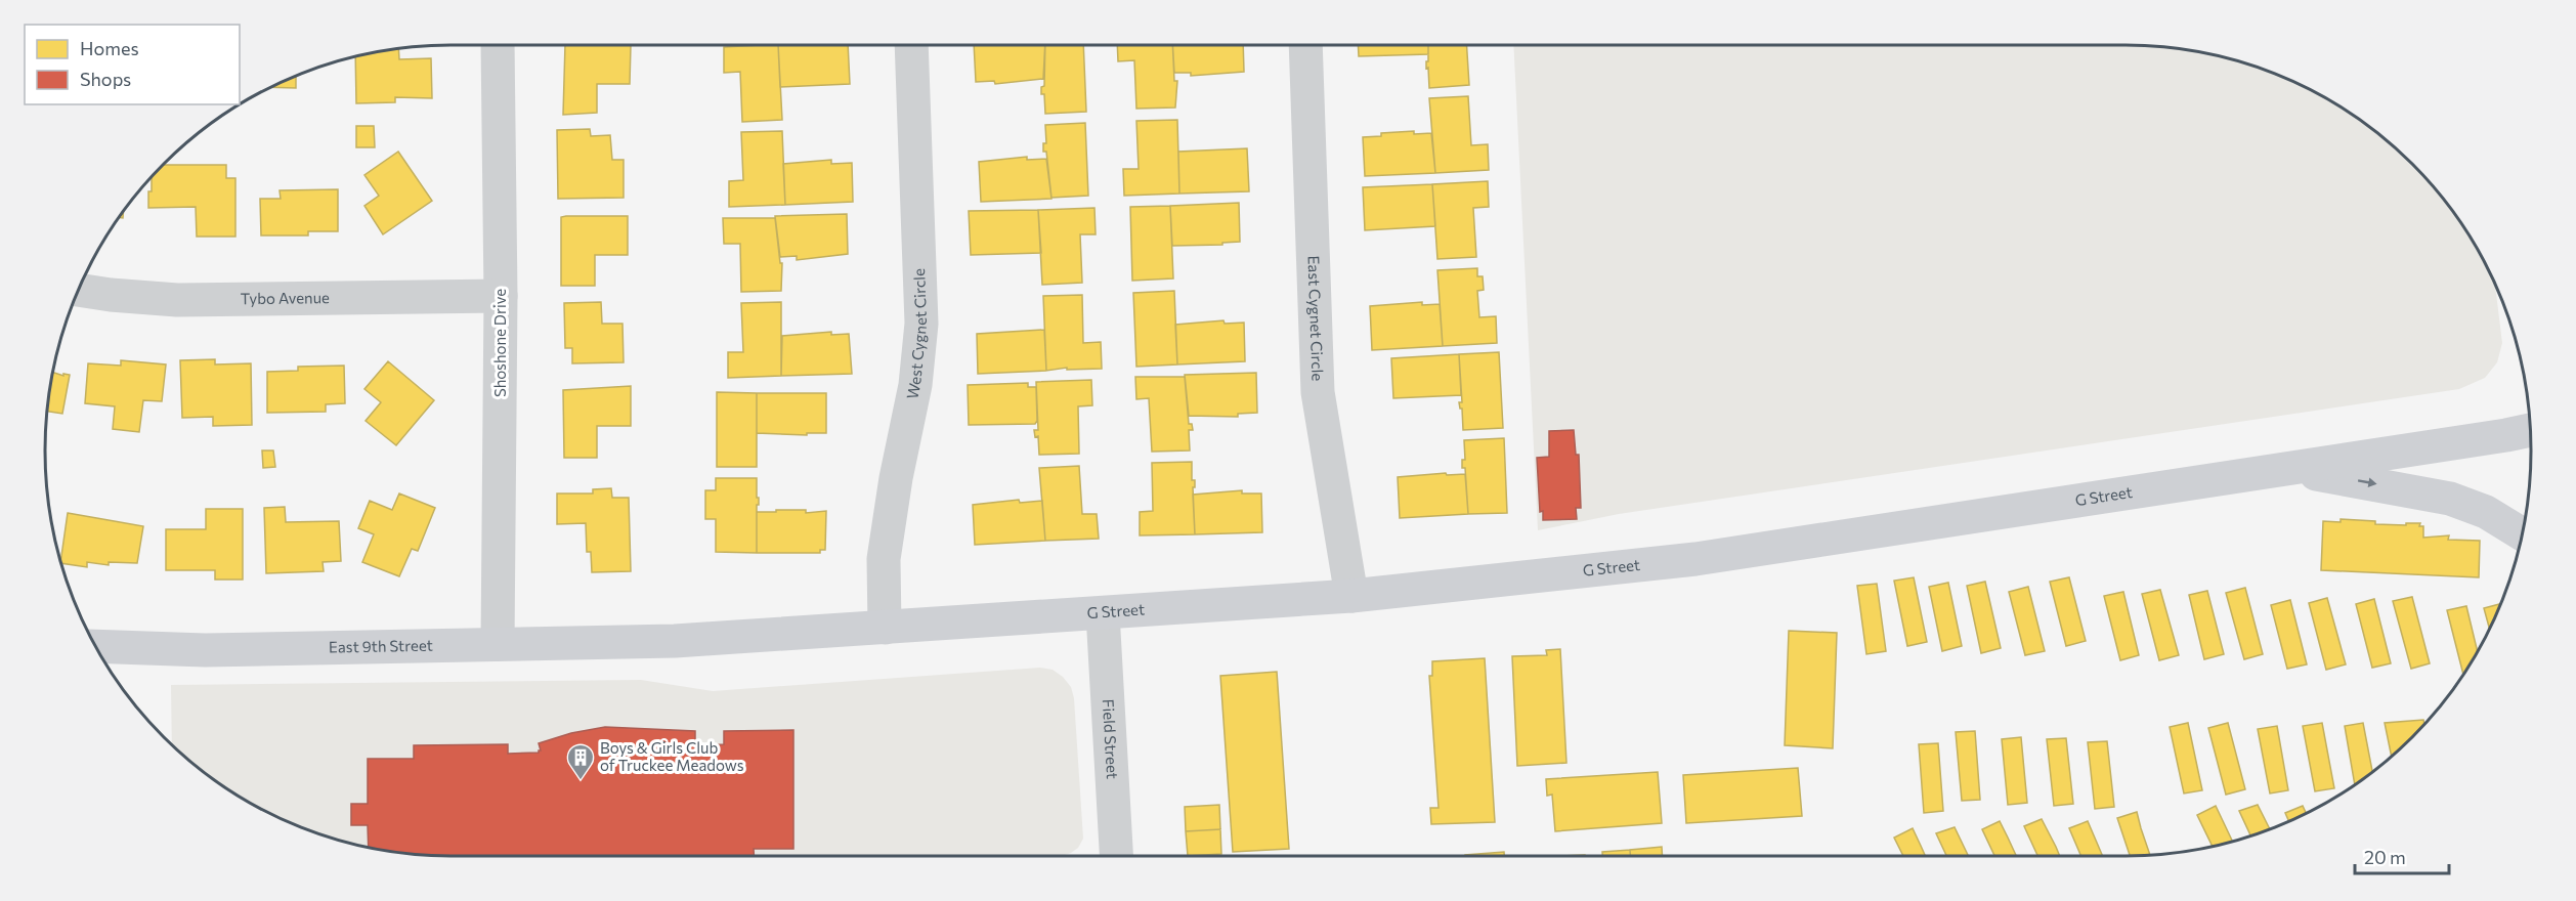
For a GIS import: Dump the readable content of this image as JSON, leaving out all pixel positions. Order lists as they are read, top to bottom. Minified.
{"streets":{"street":["Tybo Avenue","East Cygnet Circle","West Cygnet Circle","Shoshone Drive","G Street","East 9th Street","Field Street"]},"crossings":[["Tybo Avenue","Shoshone Drive"],["East Cygnet Circle","G Street"],["West Cygnet Circle","G Street"],["Shoshone Drive","East 9th Street"],["G Street","East 9th Street"],["G Street","Field Street"]],"places":{"building":["Boys & Girls Club of Truckee Meadows"]},"legend":["Homes","Shops"],"scale_bar":"20 m"}
